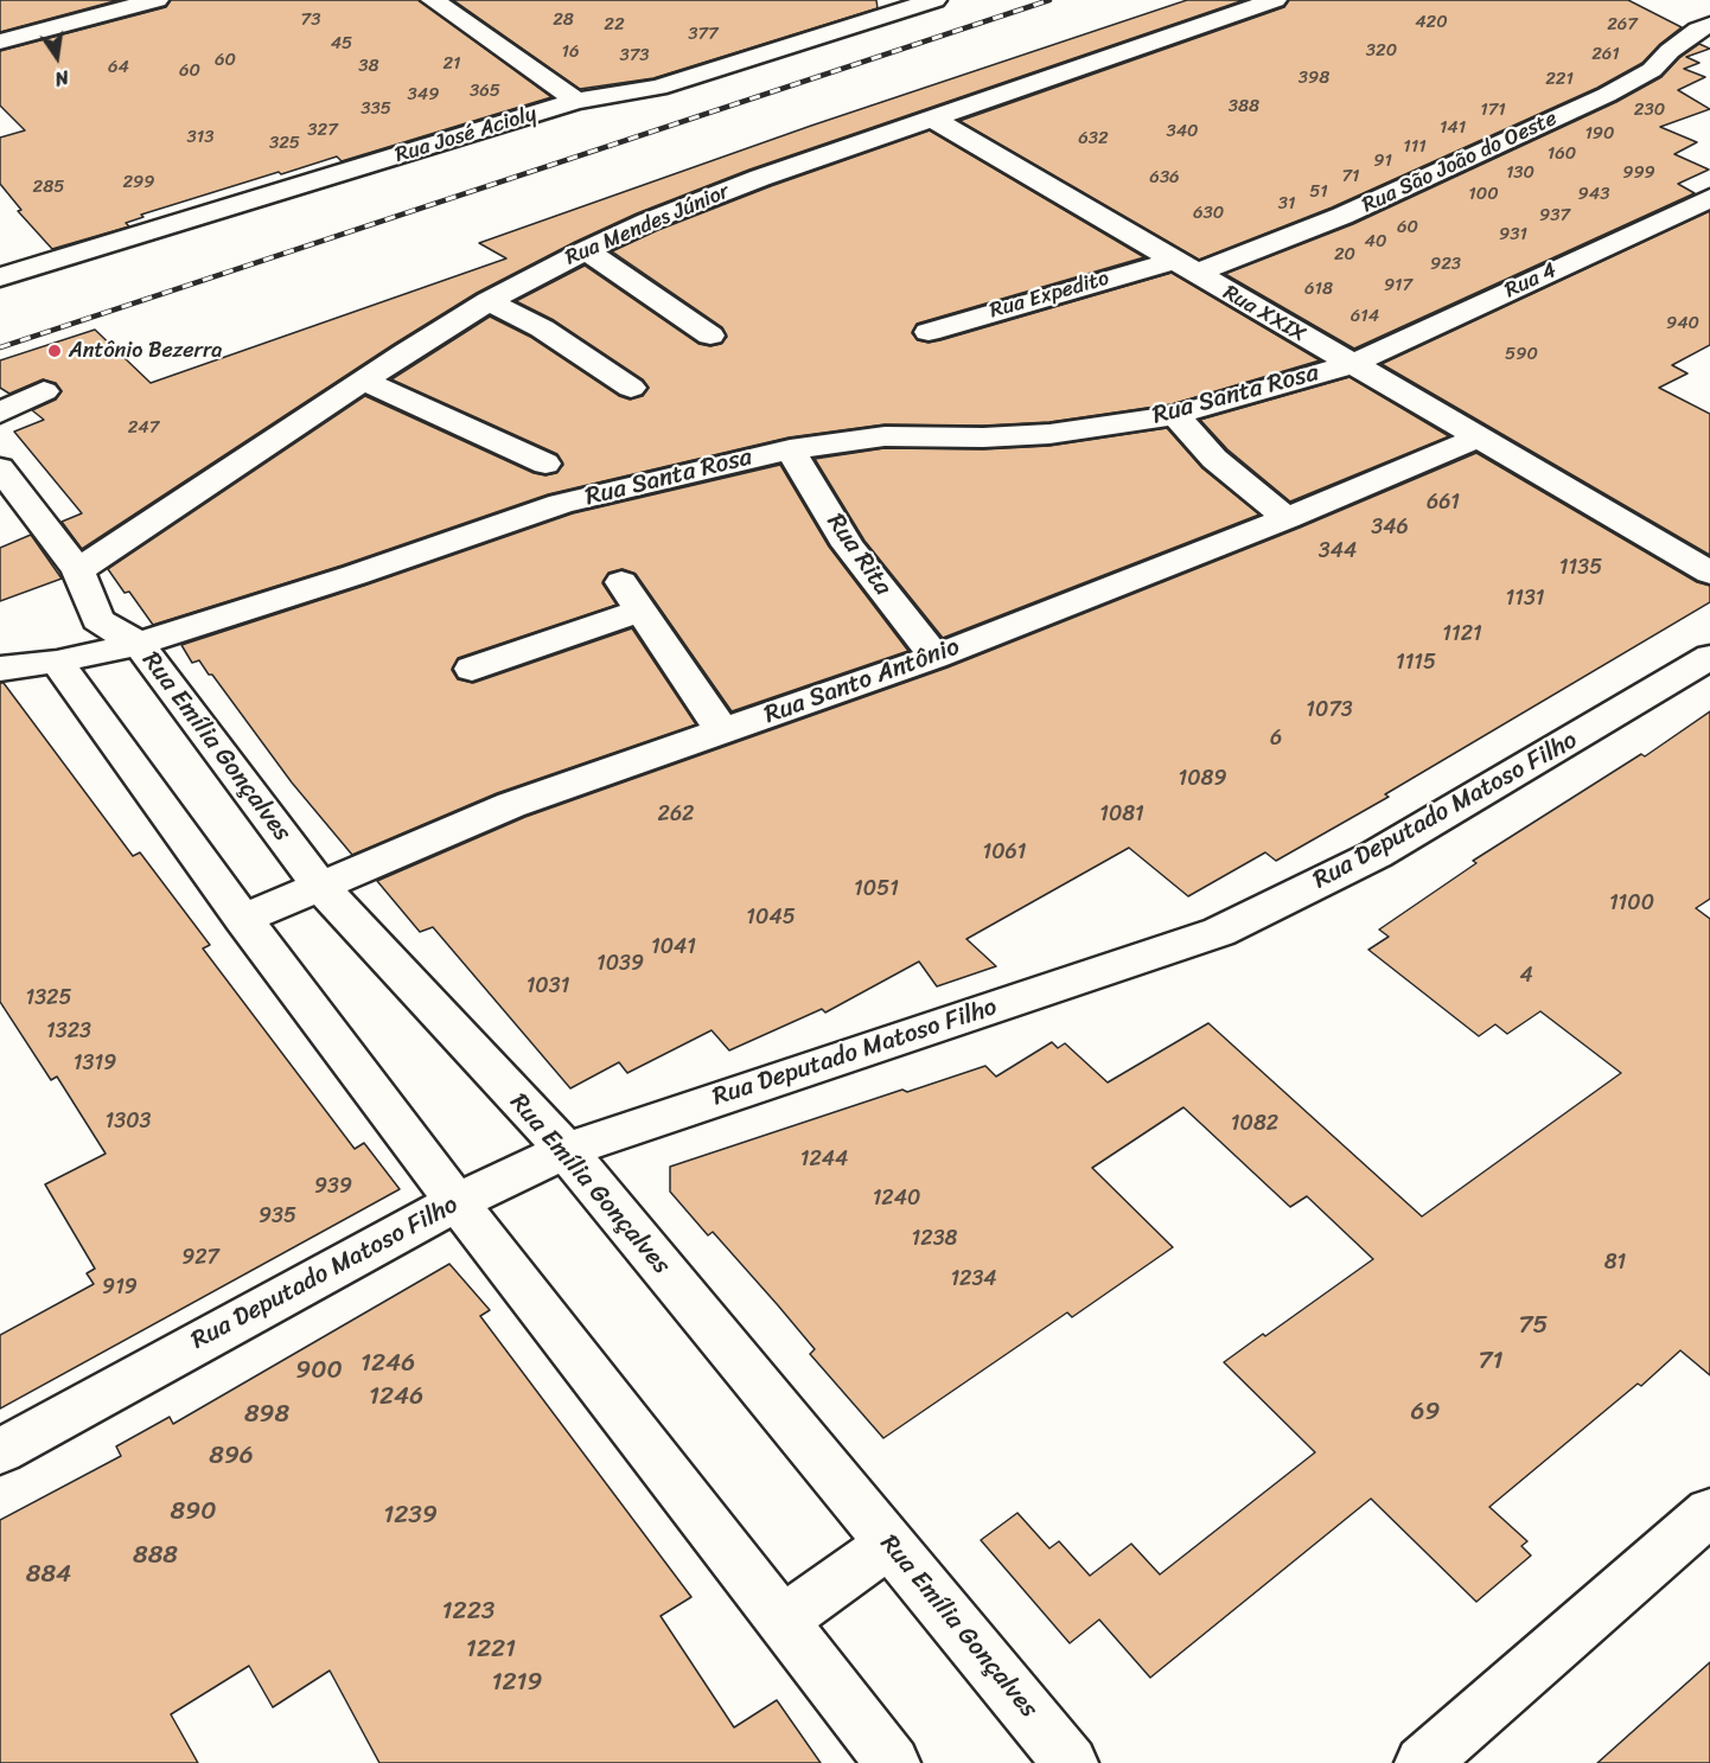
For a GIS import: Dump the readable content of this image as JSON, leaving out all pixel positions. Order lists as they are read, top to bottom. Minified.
{"streets":{"street":["Rua José Acioly","Rua São João do Oeste","Rua Mendes Júnior","Rua 4","Rua Expedito","Rua XXIX","Rua Santa Rosa","Rua Rita","Rua Santo Antônio","Rua Emília Gonçalves","Rua Deputado Matoso Filho"]},"crossings":[["Rua São João do Oeste","Rua Expedito"],["Rua São João do Oeste","Rua XXIX"],["Rua Mendes Júnior","Rua XXIX"],["Rua 4","Rua XXIX"],["Rua 4","Rua Santa Rosa"],["Rua Expedito","Rua XXIX"],["Rua XXIX","Rua Santa Rosa"],["Rua XXIX","Rua Santo Antônio"],["Rua Santa Rosa","Rua Rita"],["Rua Santa Rosa","Rua Emília Gonçalves"],["Rua Rita","Rua Santo Antônio"],["Rua Santo Antônio","Rua Emília Gonçalves"],["Rua Emília Gonçalves","Rua Deputado Matoso Filho"]],"places":["Antônio Bezerra"],"house_numbers":["73","28","420","22","267","377","45","320","16","261","373","60","21","38","64","60","398","221","365","349","388","335","171","230","141","327","340","190","313","632","325","111","160","91","130","999","71","636","299","285","51","100","943","31","630","937","60","931","40","20","923","917","618","614","940","590","247","661","346","344","1135","1131","1121","1115","1073","6","1089","262","1081","1061","1051","1100","1045","1041","1039","4","1031","1325","1323","1319","1303","1082","1244","939","1240","935","1238","927","81","1234","919","75","71","1246","900","1246","69","898","896","890","1239","888","884","1223","1221","1219"],"north":"bottom"}
